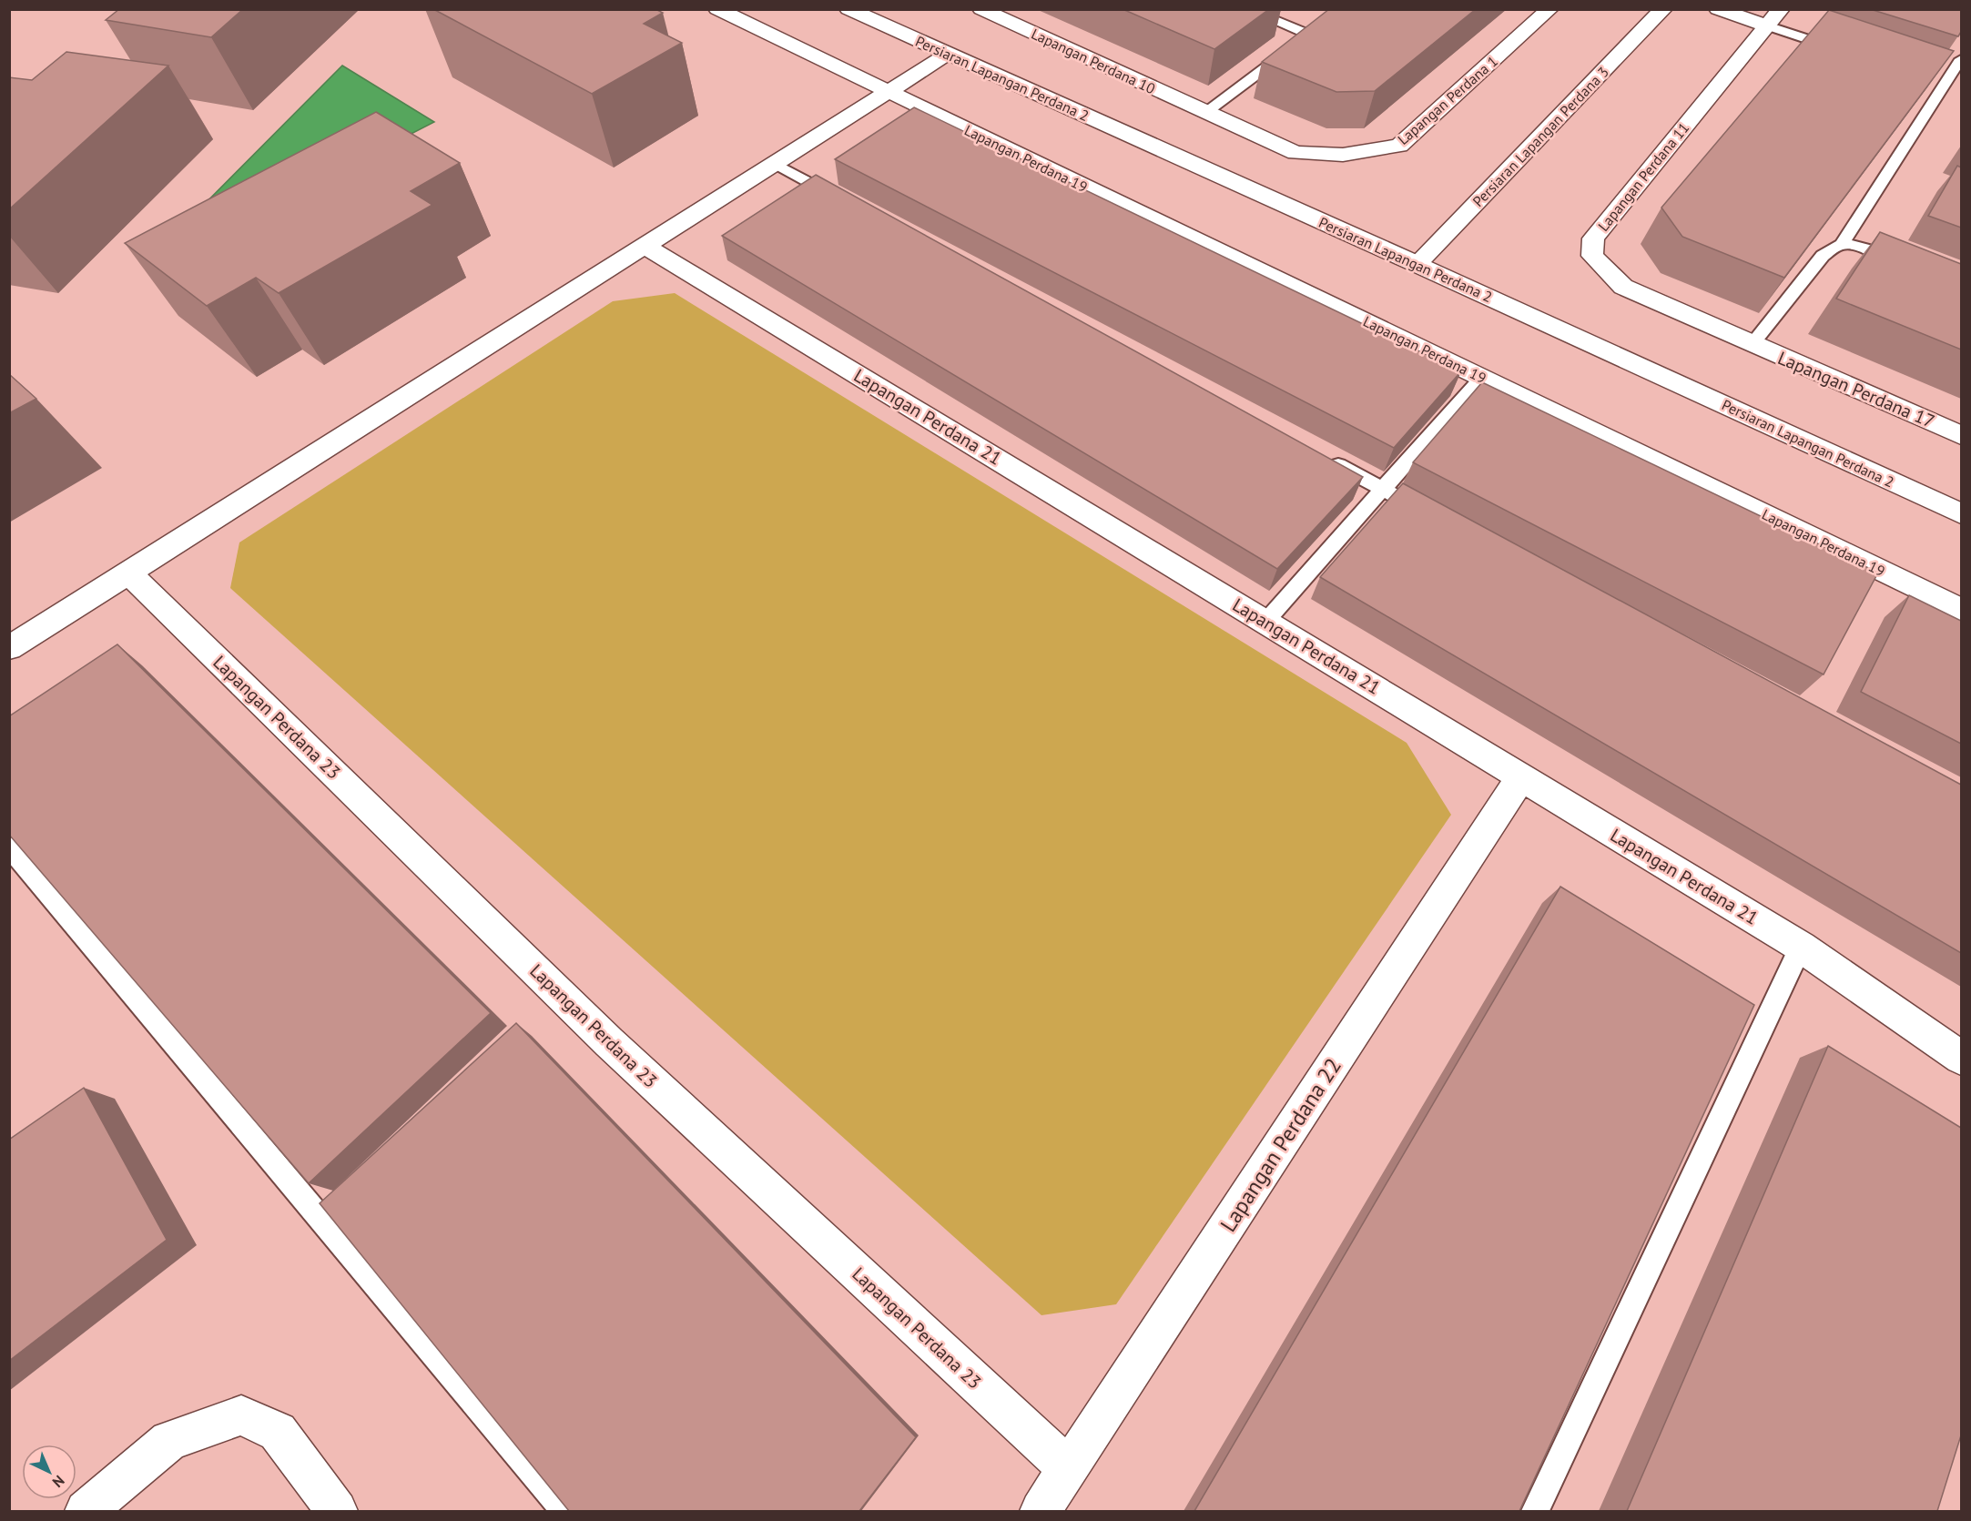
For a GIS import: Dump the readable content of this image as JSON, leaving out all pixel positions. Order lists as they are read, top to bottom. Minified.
{"streets":{"street":["Lapangan Perdana 10","Persiaran Lapangan Perdana 2","Lapangan Perdana 1","Persiaran Lapangan Perdana 3","Lapangan Perdana 19","Lapangan Perdana 11","Lapangan Perdana 17","Lapangan Perdana 21","Lapangan Perdana 23","Lapangan Perdana 22"]},"crossings":[["Lapangan Perdana 10","Lapangan Perdana 1"],["Persiaran Lapangan Perdana 2","Persiaran Lapangan Perdana 3"],["Lapangan Perdana 11","Lapangan Perdana 17"],["Lapangan Perdana 21","Lapangan Perdana 22"],["Lapangan Perdana 23","Lapangan Perdana 22"]],"north":"bottom right"}
